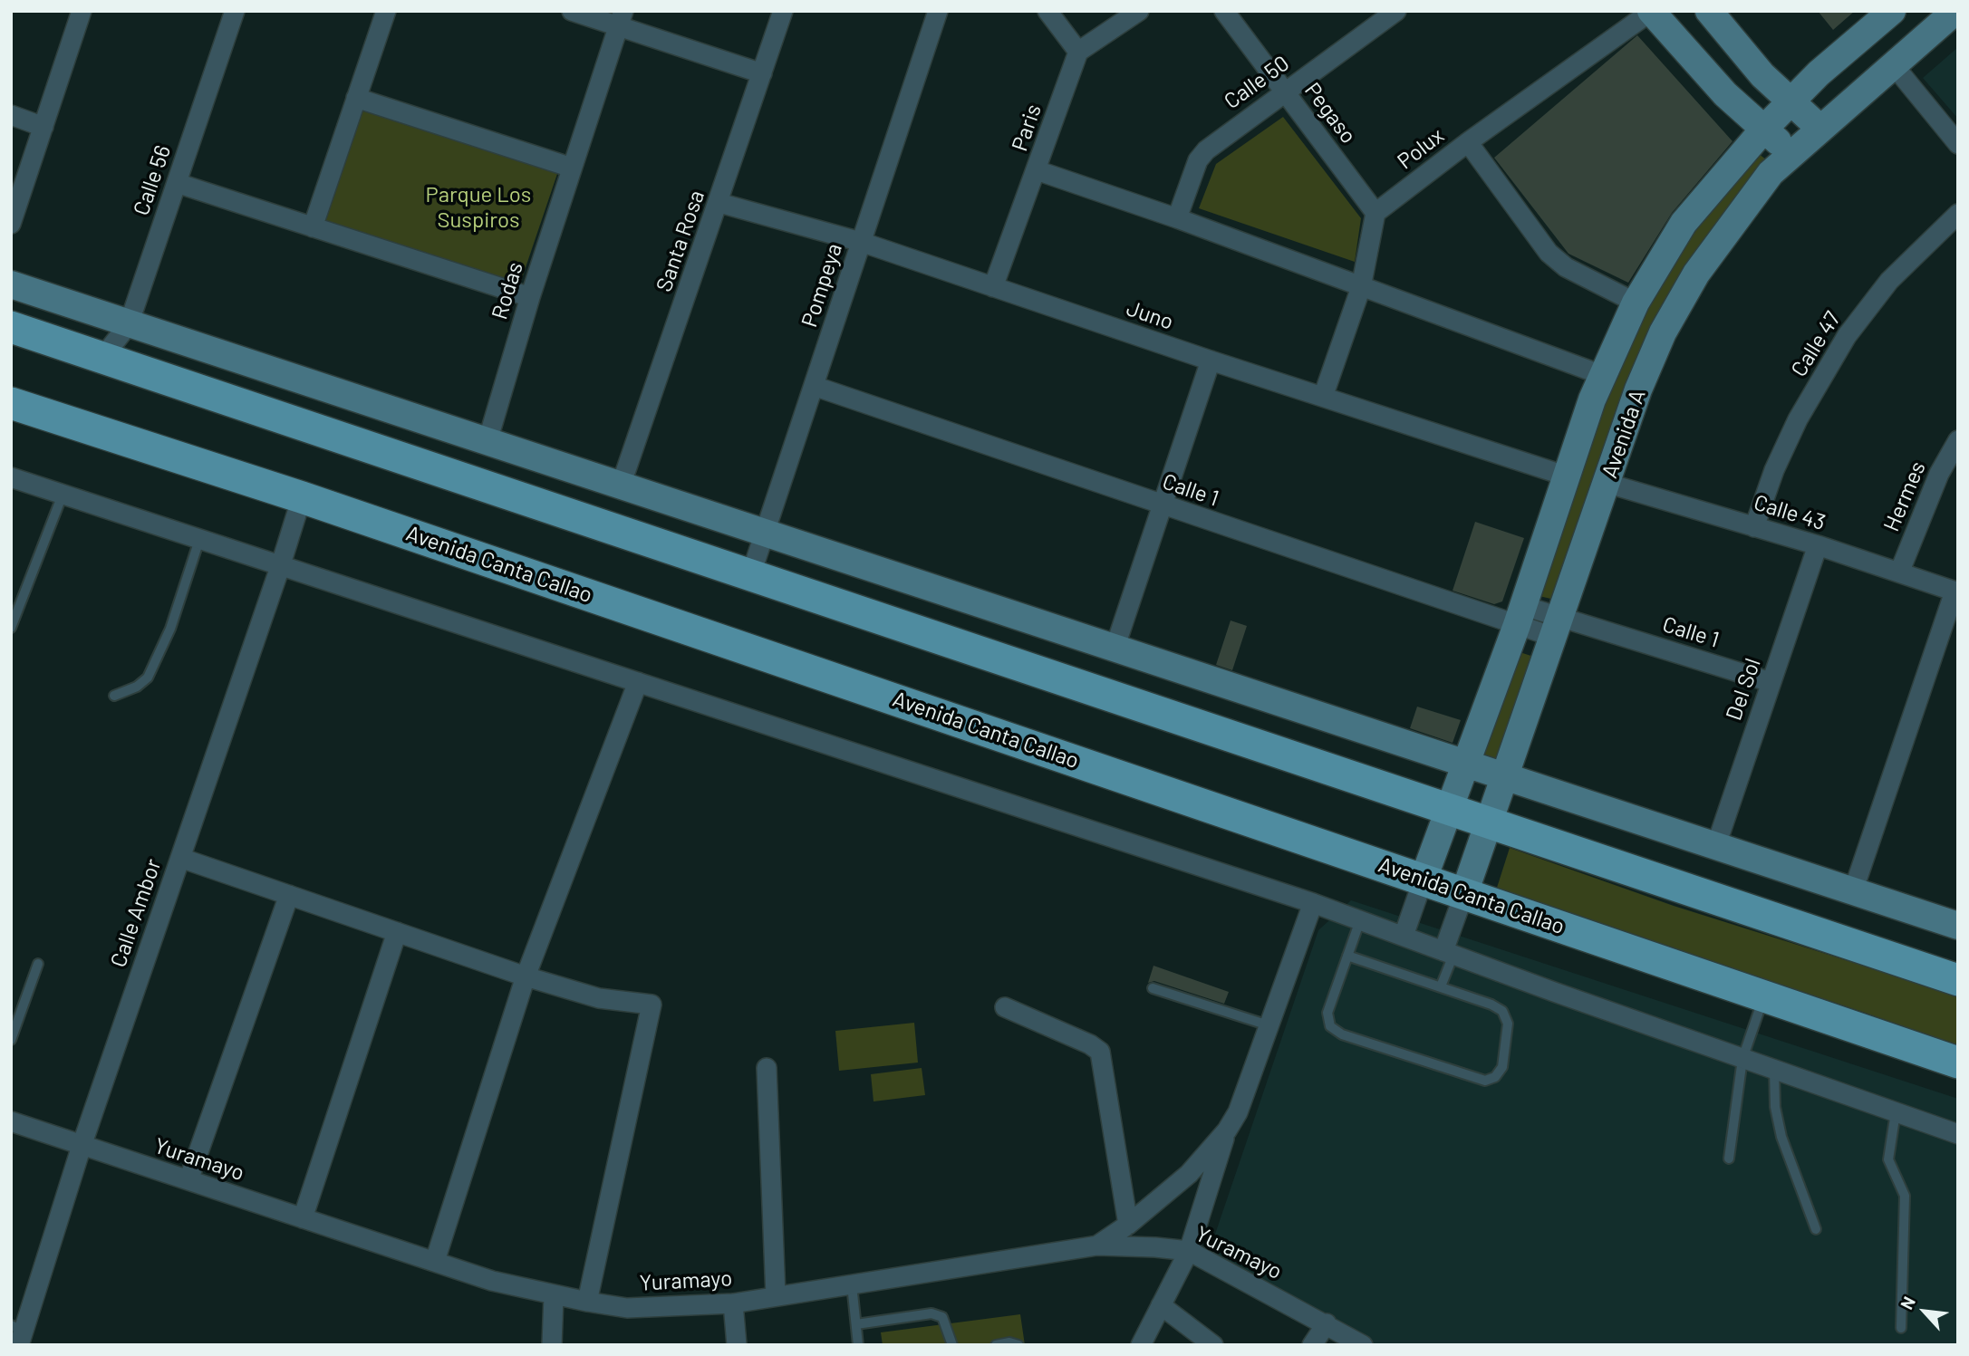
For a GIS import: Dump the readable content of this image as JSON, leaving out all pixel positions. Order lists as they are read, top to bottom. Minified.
{"streets":{"main road":["Avenida Canta Callao"],"street":["Calle 50","Pegaso","Paris","Polux","Calle 56","Santa Rosa","Pompeya","Rodas","Juno","Calle 47","Avenida A","Calle 1","Hermes","Calle 43","Del Sol","Calle Ambor","Yuramayo"]},"crossings":[["Calle 50","Pegaso"],["Pegaso","Polux"],["Paris","Juno"],["Santa Rosa","Juno"],["Pompeya","Juno"],["Pompeya","Calle 1"],["Juno","Avenida A"],["Calle 47","Calle 43"],["Avenida A","Calle 1"],["Avenida A","Calle 43"],["Avenida A","Avenida Canta Callao"],["Calle 1","Del Sol"],["Hermes","Calle 43"],["Calle 43","Del Sol"],["Avenida Canta Callao","Calle Ambor"],["Calle Ambor","Yuramayo"]],"parks":["Parque Los Suspiros"],"north":"top left"}
